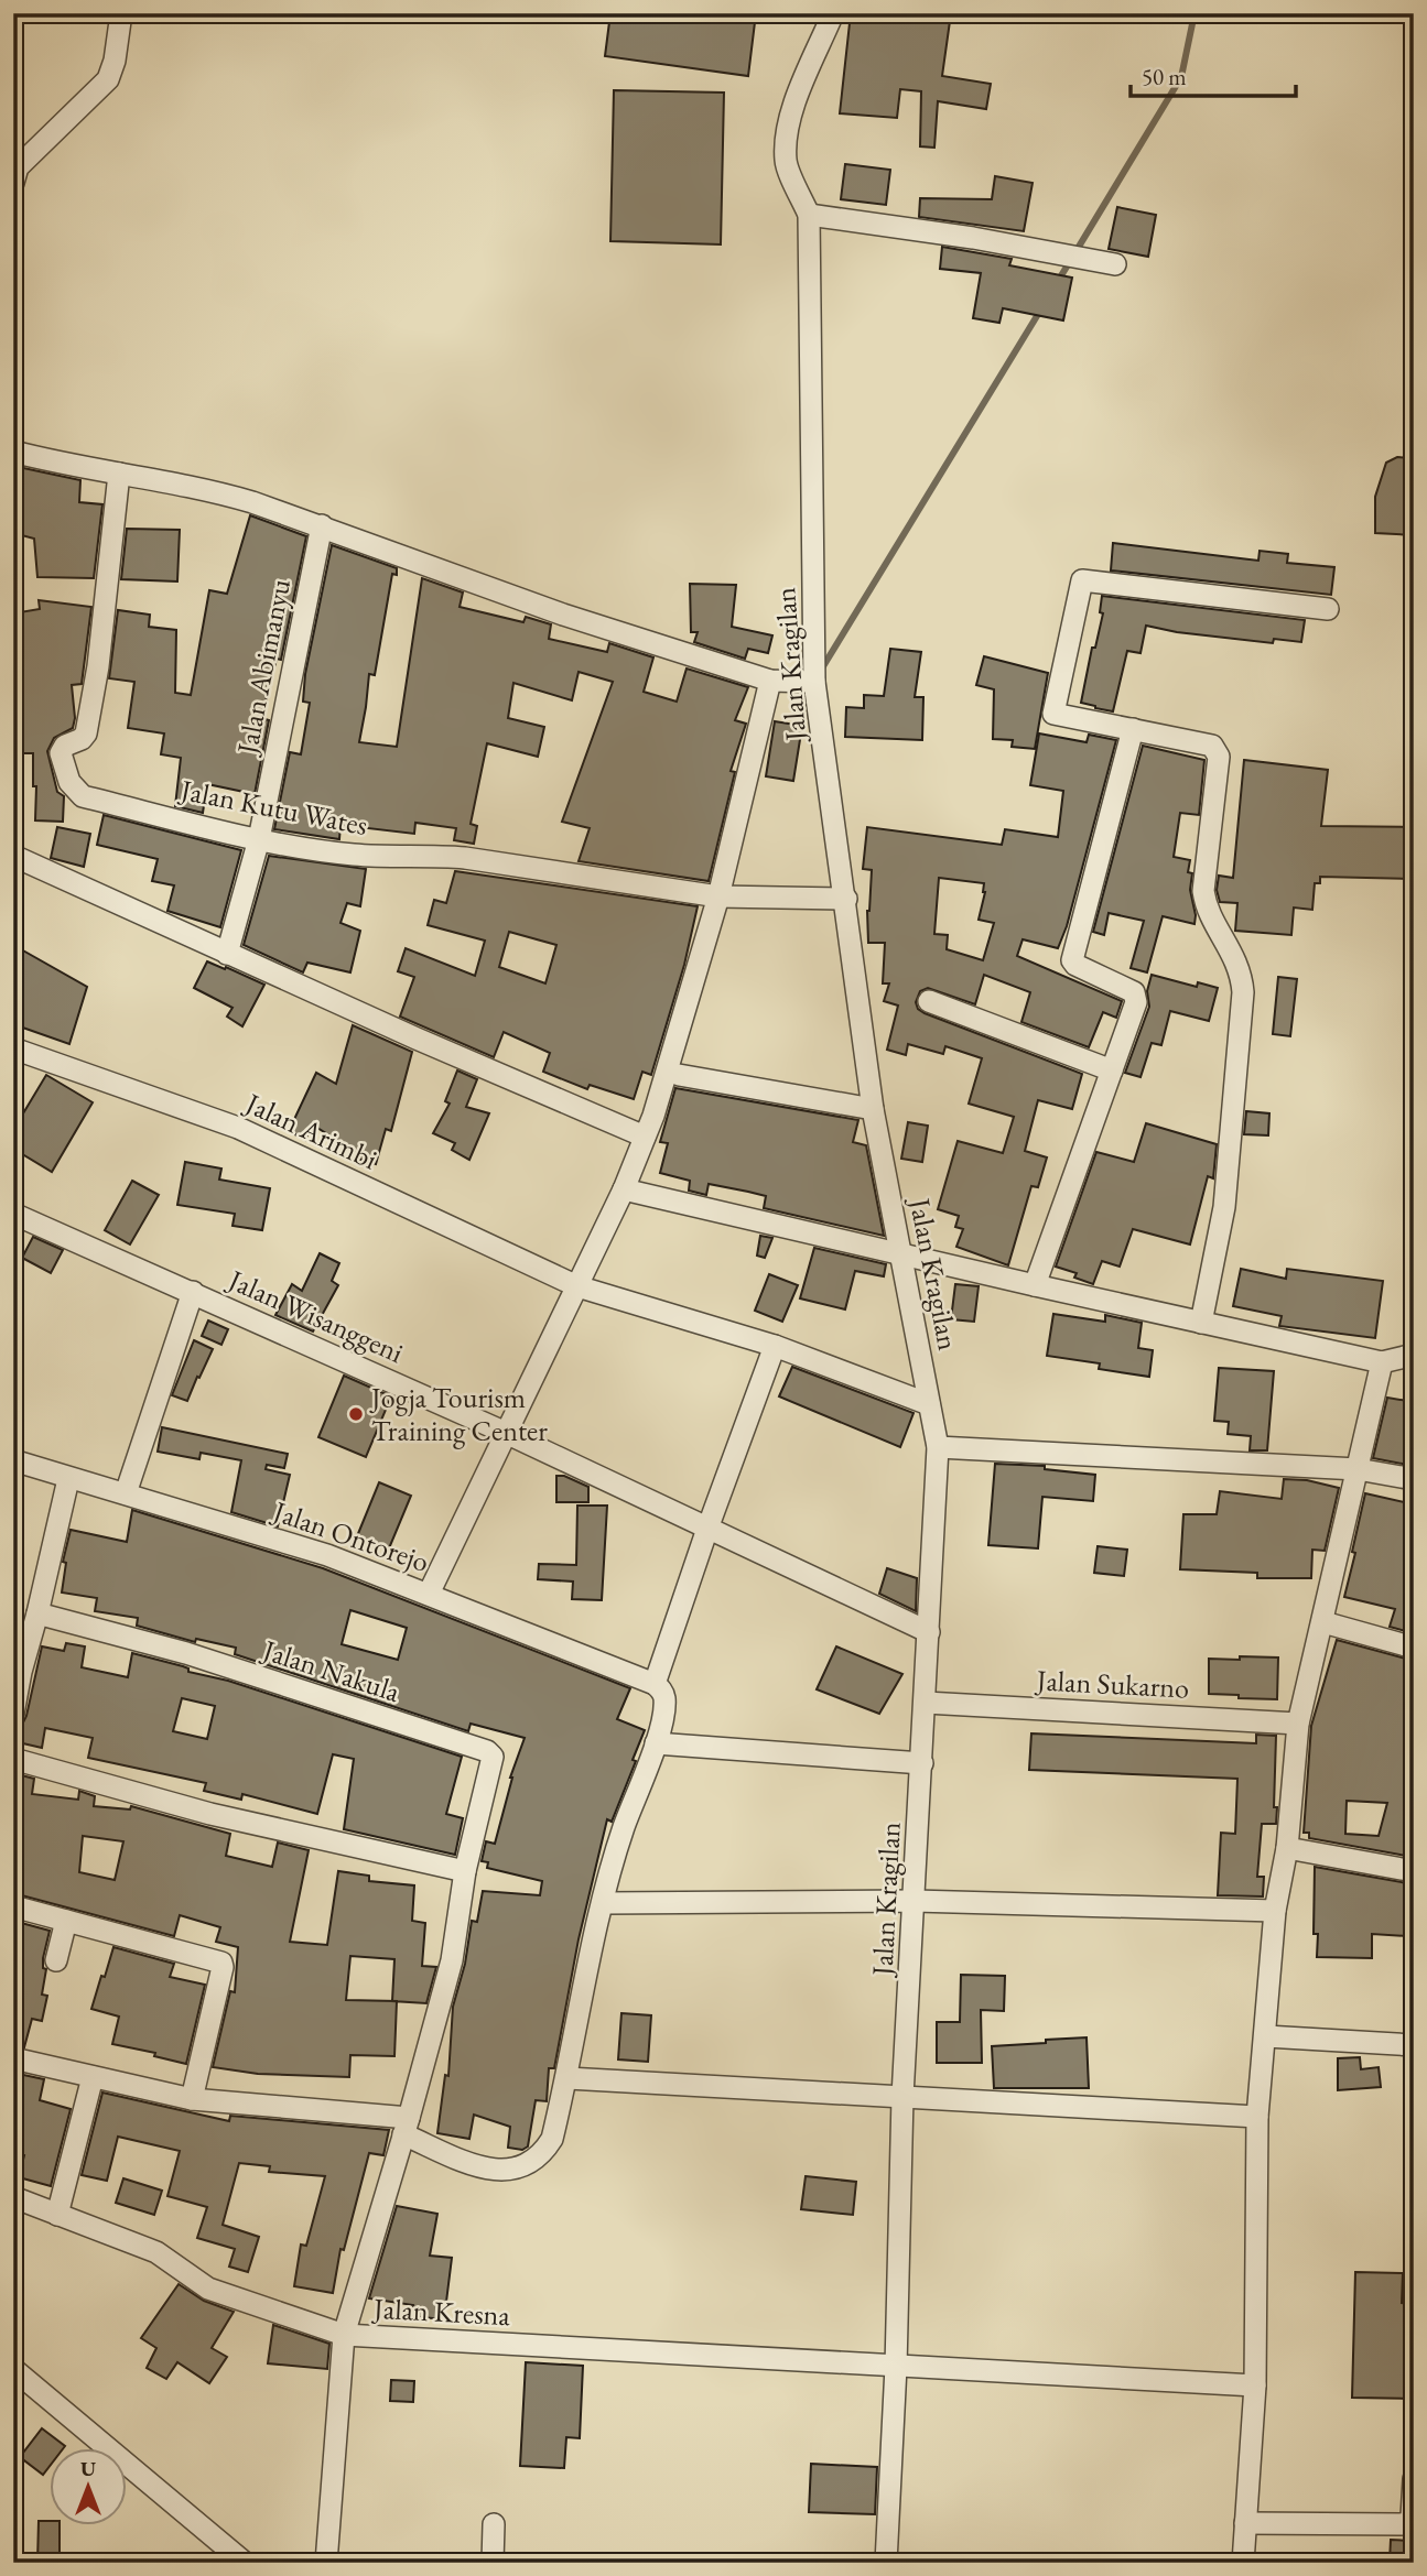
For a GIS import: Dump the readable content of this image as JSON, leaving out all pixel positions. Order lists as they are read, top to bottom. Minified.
{"streets":{"street":["Jalan Kragilan","Jalan Abimanyu","Jalan Kutu Wates","Jalan Arimbi","Jalan Wisanggeni","Jalan Ontorejo","Jalan Nakula","Jalan Sukarno","Jalan Kresna"]},"crossings":[["Jalan Kragilan","Jalan Kutu Wates"],["Jalan Kragilan","Jalan Arimbi"],["Jalan Kragilan","Jalan Wisanggeni"],["Jalan Kragilan","Jalan Sukarno"],["Jalan Kragilan","Jalan Kresna"],["Jalan Abimanyu","Jalan Kutu Wates"],["Jalan Nakula","Jalan Kresna"]],"places":["Jogja Tourism Training Center"],"scale_bar":"50 m","north":"top"}
